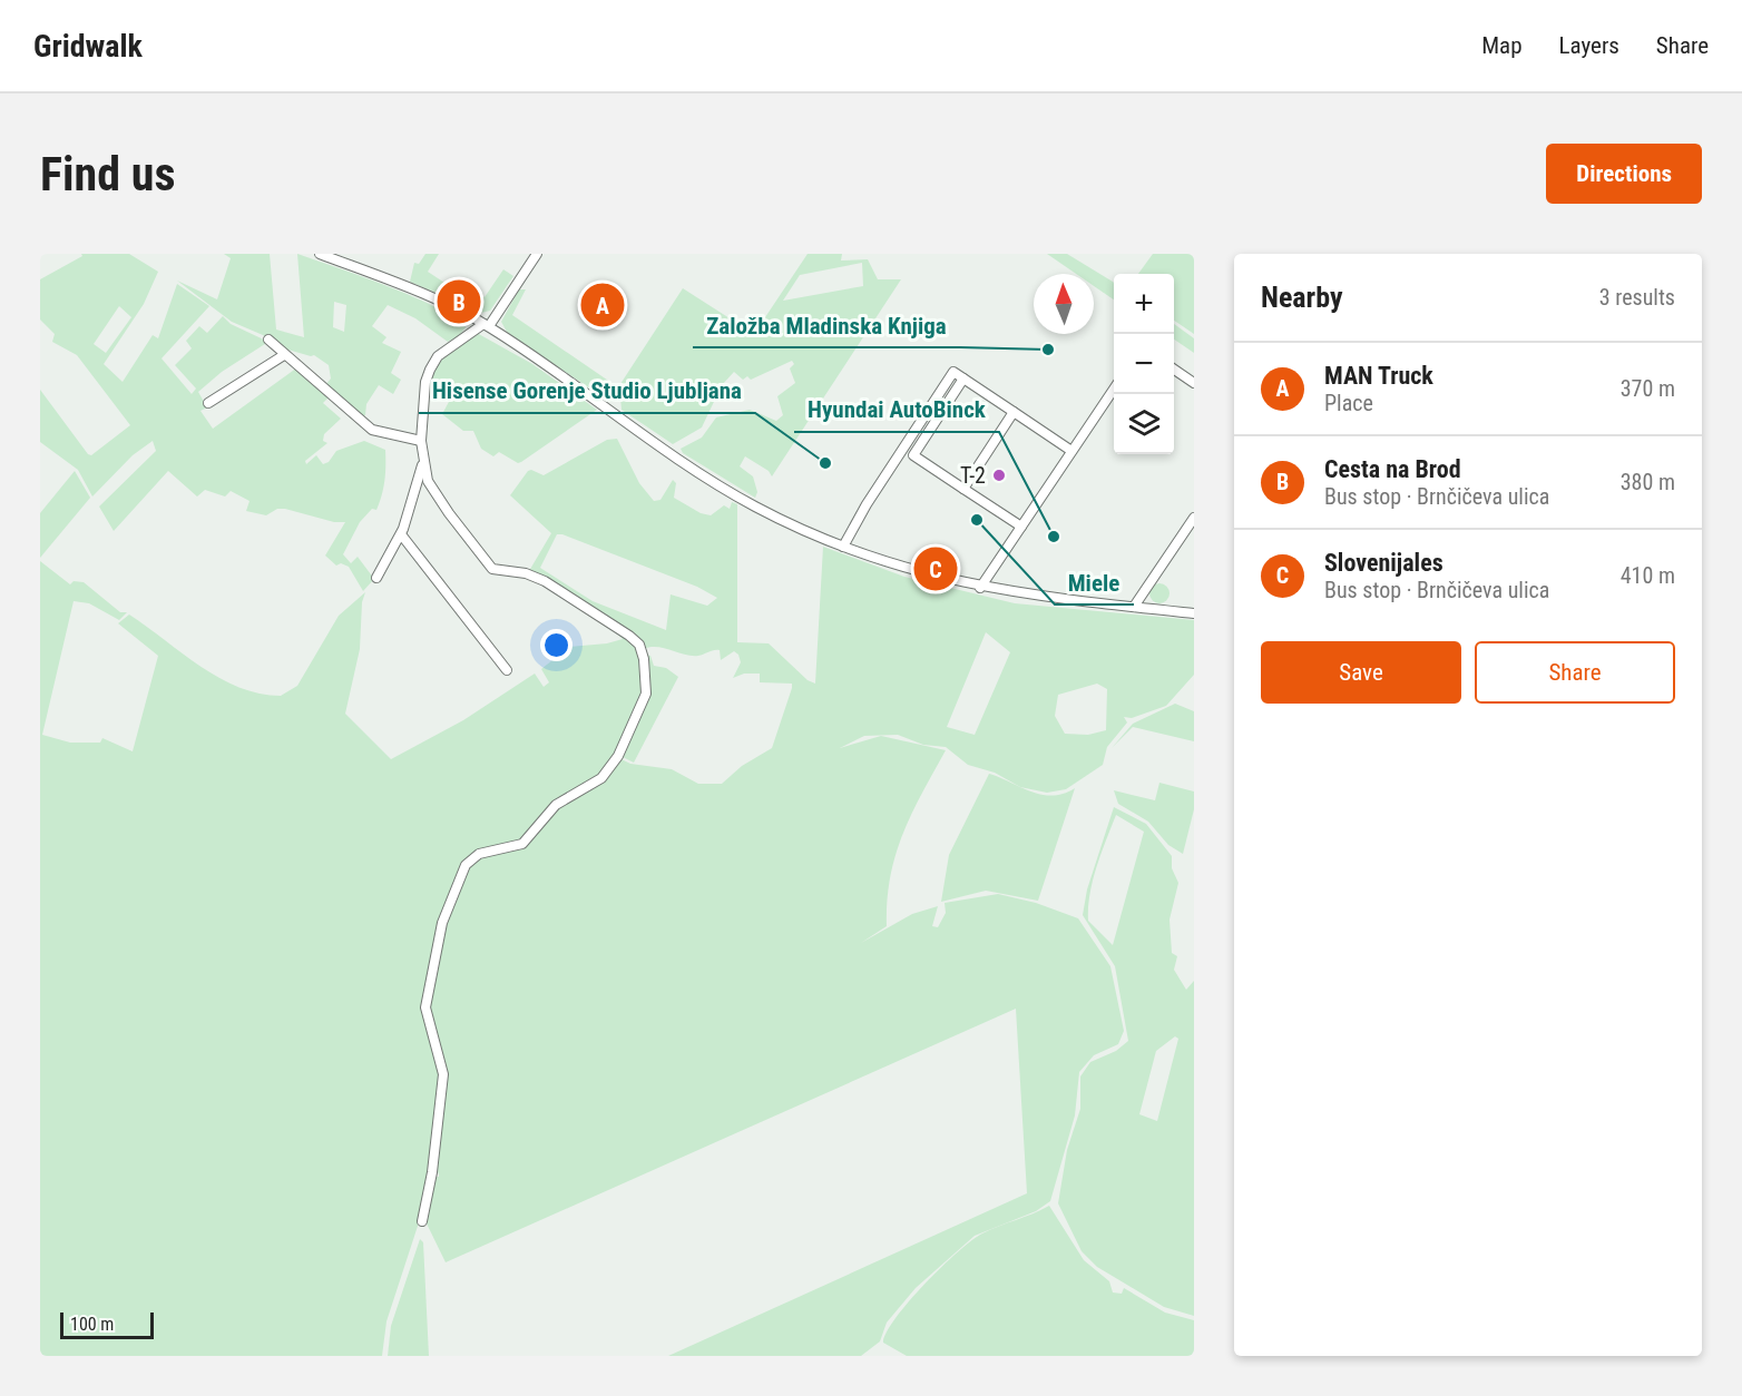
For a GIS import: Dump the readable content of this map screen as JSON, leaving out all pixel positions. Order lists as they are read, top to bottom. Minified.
{"places":["Založba Mladinska Knjiga","Hisense Gorenje Studio Ljubljana","T-2","Miele","Hyundai AutoBinck"],"scale_bar":"100 m","north":"top","page":{"header":"Gridwalk","nav":["Map","Layers","Share"],"buttons":["Directions",["Save","Share"]],"title":"Find us","heading":["Nearby","3 results"],"map_buttons":["+","−"],"pins":["B","A","C"],"list":[{"mark":"A","name":"MAN Truck","note":"Place","value":"370 m"},{"mark":"B","name":"Cesta na Brod","note":"Bus stop · Brnčičeva ulica","value":"380 m"},{"mark":"C","name":"Slovenijales","note":"Bus stop · Brnčičeva ulica","value":"410 m"}],"scale":"100 m"}}
